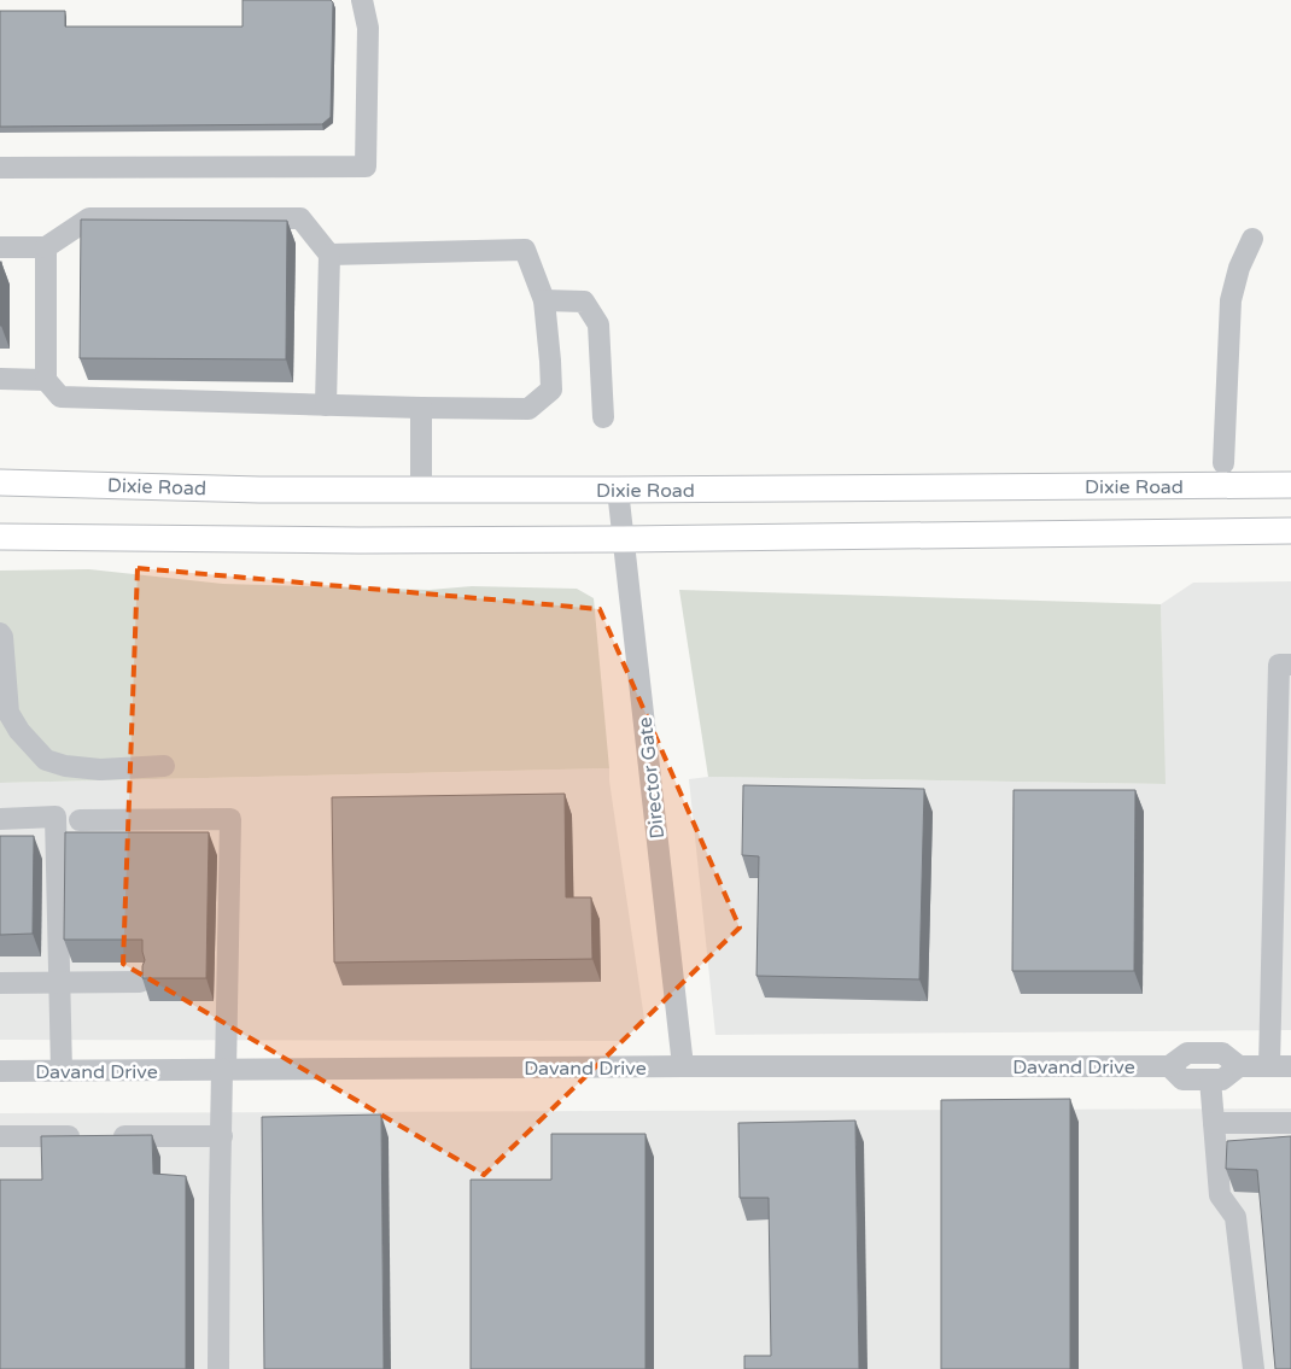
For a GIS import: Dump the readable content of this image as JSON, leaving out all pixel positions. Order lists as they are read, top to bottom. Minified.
{"streets":{"main road":["Dixie Road"],"street":["Director Gate","Davand Drive"]},"crossings":[["Dixie Road","Director Gate"],["Director Gate","Davand Drive"]]}
